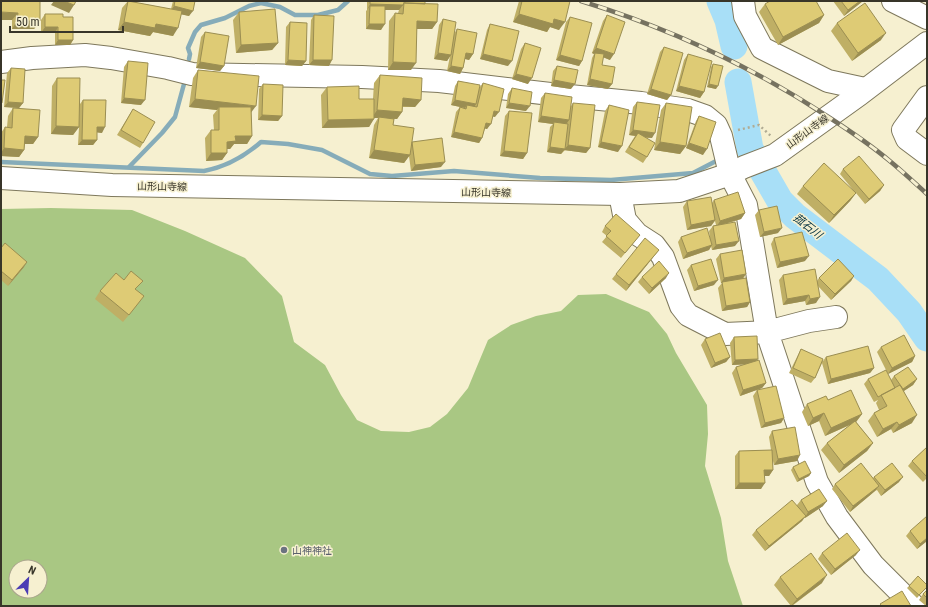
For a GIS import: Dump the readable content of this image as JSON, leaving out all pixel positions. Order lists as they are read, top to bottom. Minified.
{"streets":{"main road":["山形山寺線"]},"water":["菰石川"],"places":["山神神社"],"scale_bar":"50 m","north":"top right"}
